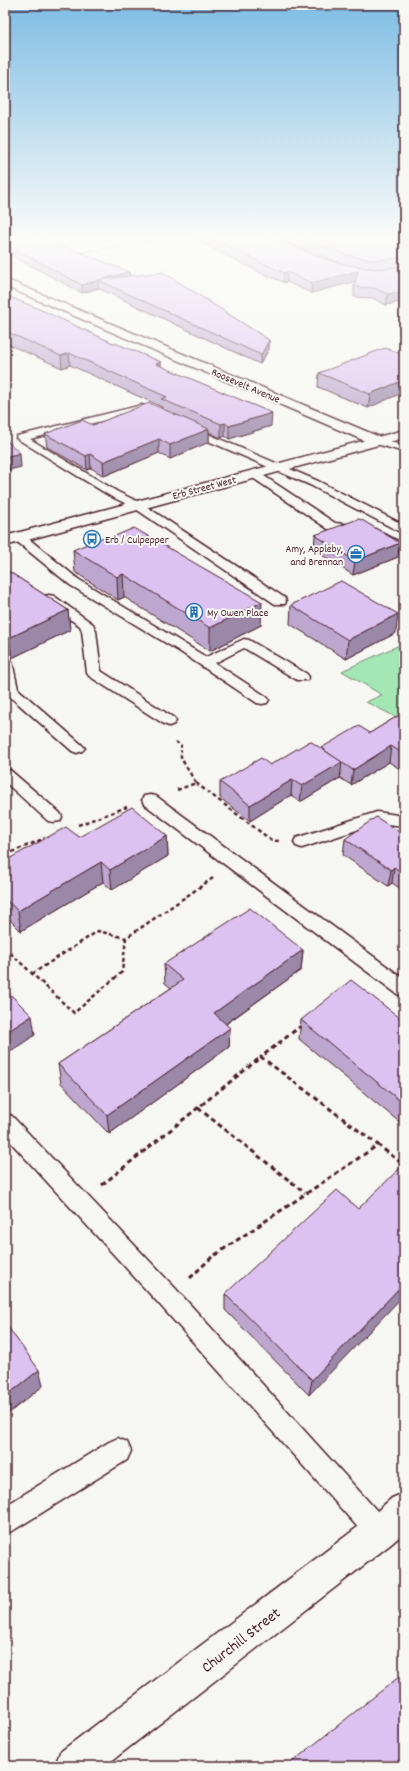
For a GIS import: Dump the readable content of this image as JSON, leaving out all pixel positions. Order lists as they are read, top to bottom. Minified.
{"streets":{"street":["Roosevelt Avenue","Erb Street West","Churchill Street"]},"crossings":[["Roosevelt Avenue","Erb Street West"]],"places":{"bus stop":["Erb / Culpepper"],"office":["Amy, Appleby, and Brennan"],"building":["My Owen Place"]}}
